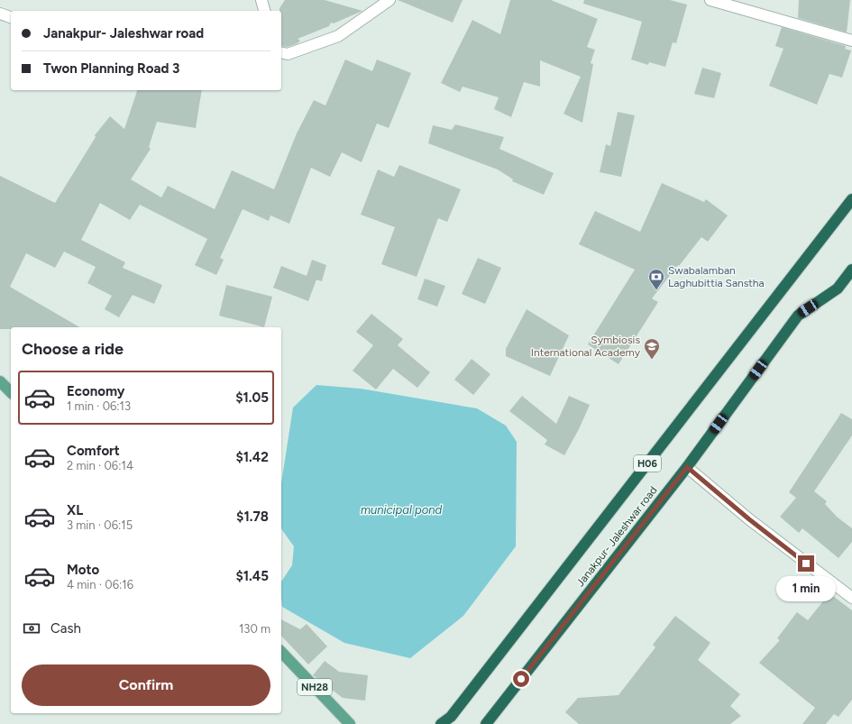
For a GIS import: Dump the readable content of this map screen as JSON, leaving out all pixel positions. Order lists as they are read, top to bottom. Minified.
{"streets":{"highway":["H06","Janakpur- Jaleshwar road"],"main road":["NH28"]},"water":["municipal pond"],"places":{"bank":["Swabalamban Laghubittia Sanstha"],"school or university":["Symbiosis International Academy"]},"page":{"banner":["Janakpur- Jaleshwar road","Twon Planning Road 3"],"heading":"Choose a ride","list":[{"name":"Economy","note":"1 min · 06:13","value":"$1.05"},{"name":"Comfort","note":"2 min · 06:14","value":"$1.42"},{"name":"XL","note":"3 min · 06:15","value":"$1.78"},{"name":"Moto","note":"4 min · 06:16","value":"$1.45"}],"bubble":"1 min","pay":["Cash","130 m"],"buttons":"Confirm"}}
